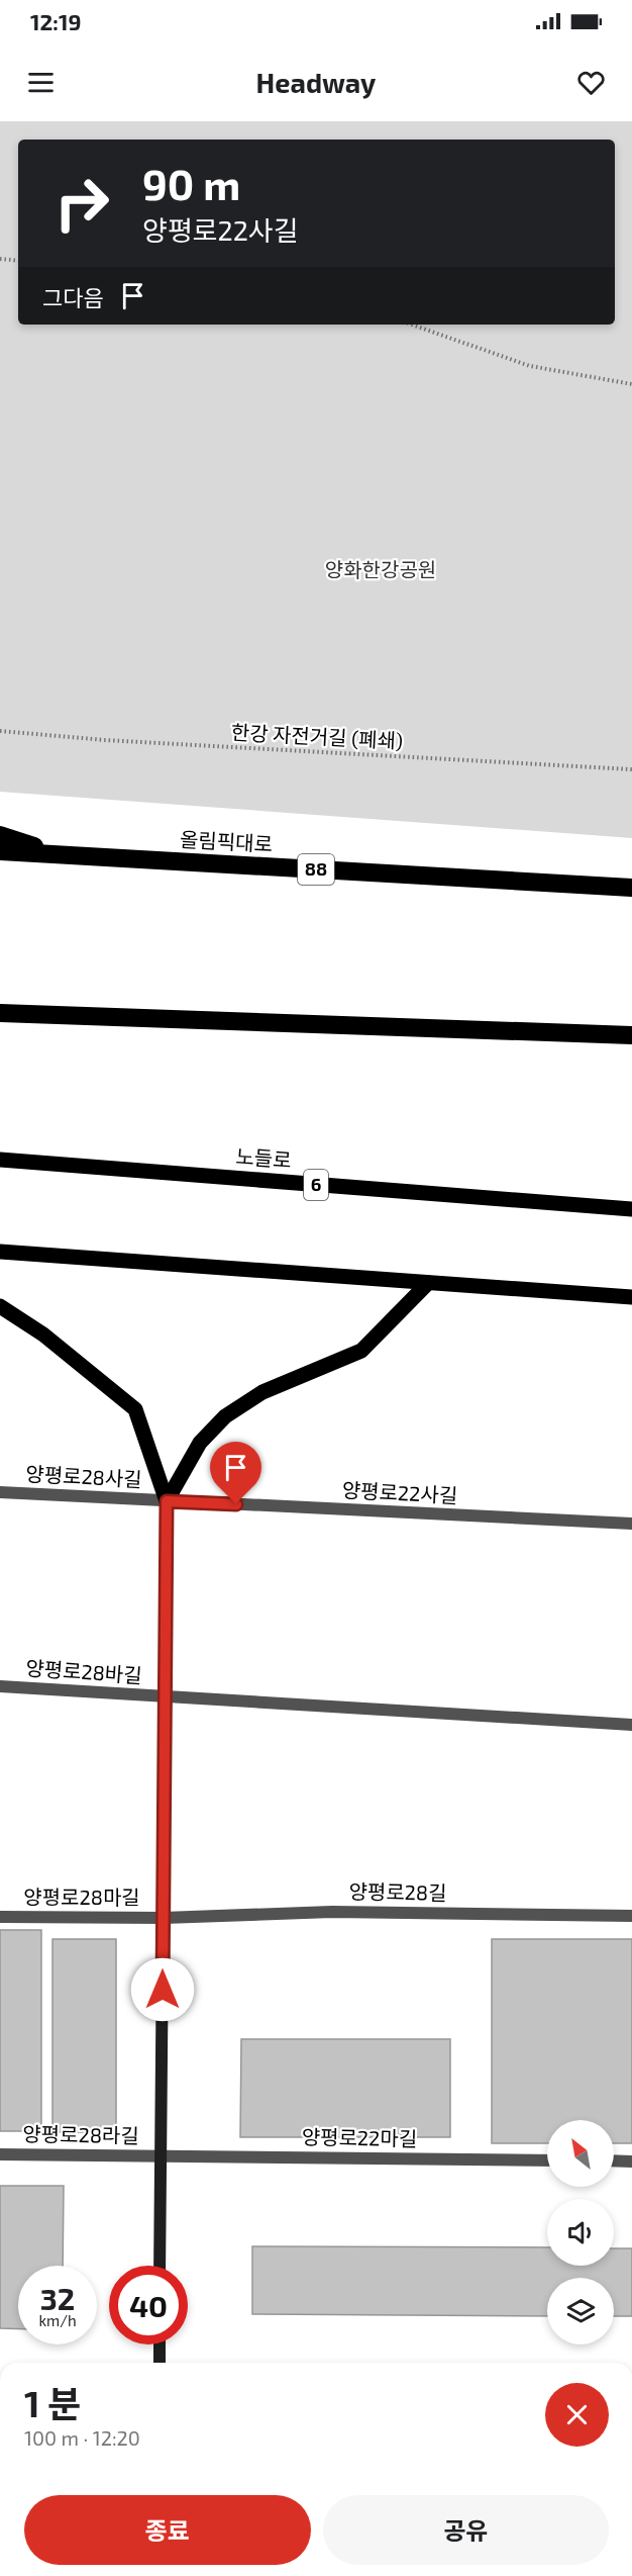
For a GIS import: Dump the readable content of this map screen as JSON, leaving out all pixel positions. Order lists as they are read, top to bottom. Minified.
{"streets":{"highway":["올림픽대로","88"],"main road":["노들로","6"],"street":["양평로28사길","양평로22사길","양평로28바길","양평로28길","양평로28마길","양평로28라길","양평로22마길"],"path":["한강 자전거길 (폐쇄)"]},"crossings":[["양평로28사길","양평로22사길"],["양평로28길","양평로28마길"],["양평로28라길","양평로22마길"]],"parks":["양화한강공원"],"north":"top left","page":{"status":"12:19","header":"Headway","turn":["90 m","양평로22사길"],"then":"그다음","speed":"32 km/h","limit":"40","heading":["1 분","100 m · 12:20"],"buttons":["종료","공유"]}}
